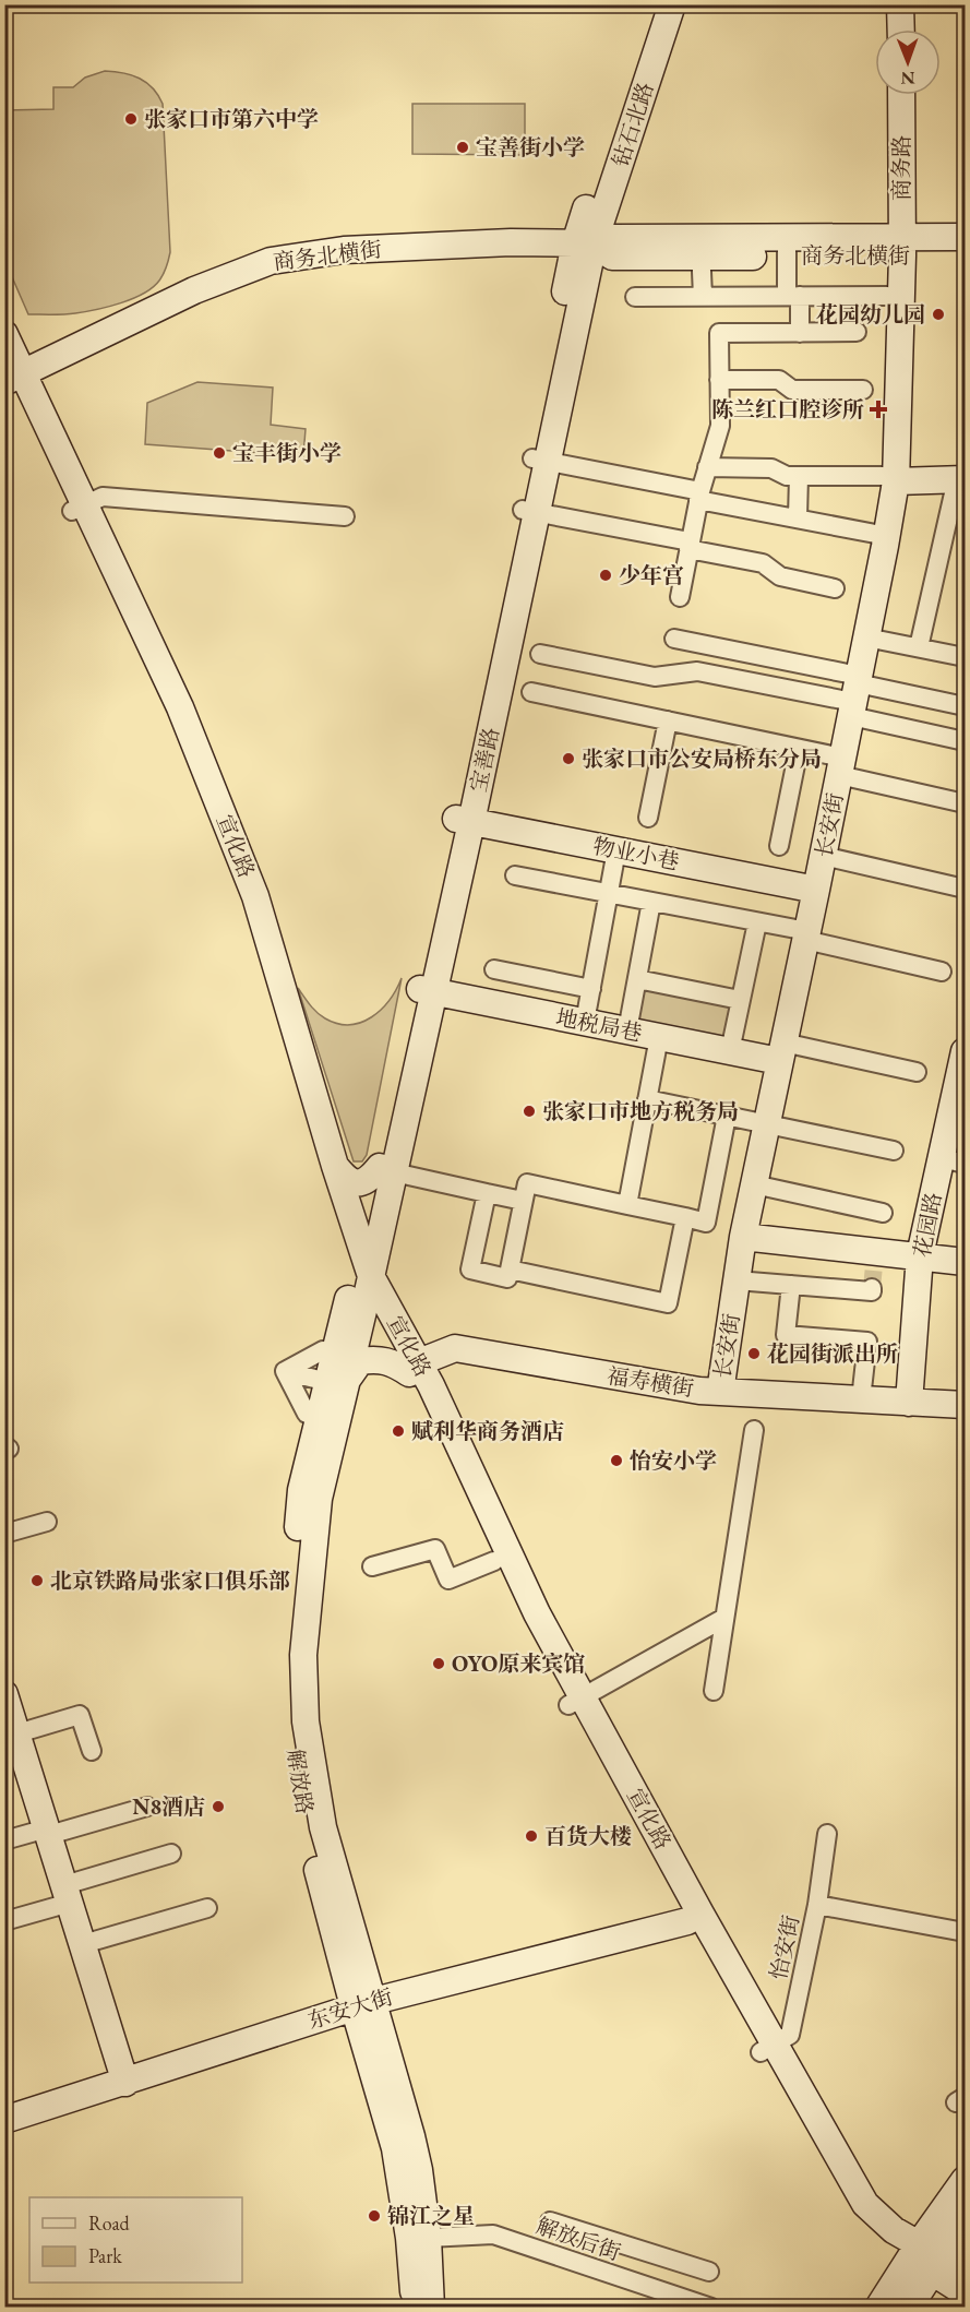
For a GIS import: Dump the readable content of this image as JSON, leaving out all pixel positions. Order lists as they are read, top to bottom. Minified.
{"streets":{"main road":["钻石北路","商务路","商务北横街","宝善路","长安街","宣化路","物业小巷","地税局巷","花园路","福寿横街","解放路","东安大街"],"street":["怡安街","解放后街"]},"crossings":[["钻石北路","商务北横街"],["钻石北路","宝善路"],["商务路","商务北横街"],["商务路","长安街"],["商务北横街","宝善路"],["商务北横街","长安街"],["商务北横街","宣化路"],["宝善路","宣化路"],["宝善路","物业小巷"],["宝善路","地税局巷"],["宝善路","解放路"],["长安街","物业小巷"],["长安街","地税局巷"],["长安街","福寿横街"],["宣化路","福寿横街"],["宣化路","解放路"],["宣化路","怡安街"],["宣化路","东安大街"],["花园路","福寿横街"],["解放路","东安大街"],["解放路","解放后街"]],"places":{"other":["张家口市第六中学","宝善街小学","花园幼儿园","宝丰街小学","少年宫","张家口市公安局桥东分局","张家口市地方税务局","花园街派出所","赋利华商务酒店","怡安小学","北京铁路局张家口俱乐部","OYO原来宾馆","N8酒店","百货大楼","锦江之星"],"health":["陈兰红口腔诊所"]},"legend":["Road","Park"],"north":"bottom"}
